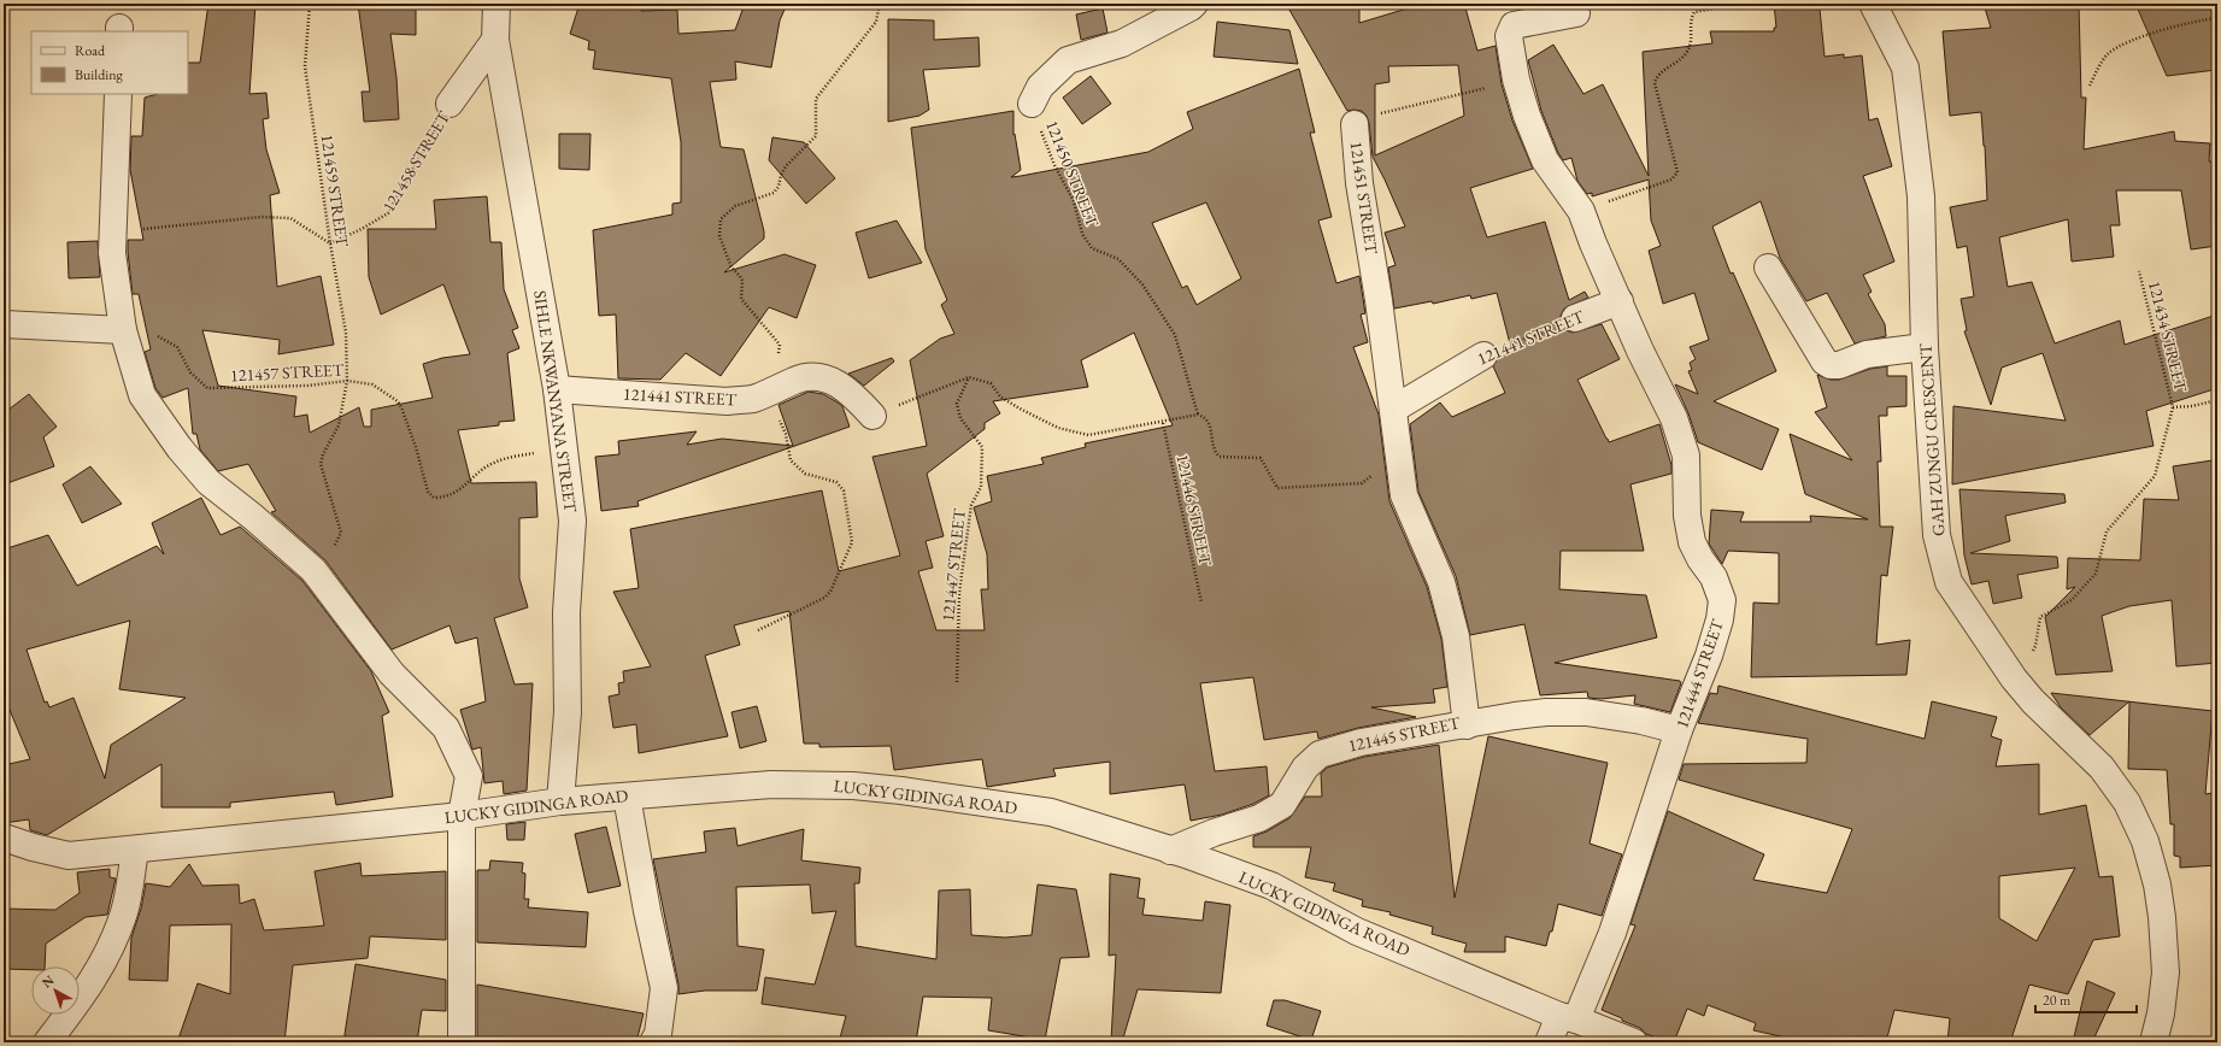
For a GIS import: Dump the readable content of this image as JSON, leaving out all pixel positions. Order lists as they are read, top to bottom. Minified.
{"streets":{"street":["121458 STREET","121451 STREET","121441 STREET","SIHLE NKWANYANA STREET","GAH ZUNGU CRESCENT","121444 STREET","121445 STREET","LUCKY GIDINGA ROAD"],"path":["121450 STREET","121459 STREET","121434 STREET","121457 STREET","121446 STREET","121447 STREET"]},"crossings":[["121458 STREET","121459 STREET"],["121458 STREET","SIHLE NKWANYANA STREET"],["121459 STREET","121457 STREET"],["121451 STREET","121441 STREET"],["121451 STREET","121444 STREET"],["121451 STREET","121445 STREET"],["121441 STREET","SIHLE NKWANYANA STREET"],["121441 STREET","121444 STREET"],["121441 STREET","121445 STREET"],["121457 STREET","SIHLE NKWANYANA STREET"],["SIHLE NKWANYANA STREET","LUCKY GIDINGA ROAD"],["121444 STREET","LUCKY GIDINGA ROAD"],["121445 STREET","LUCKY GIDINGA ROAD"]],"legend":["Road","Building"],"scale_bar":"20 m","north":"top left"}
